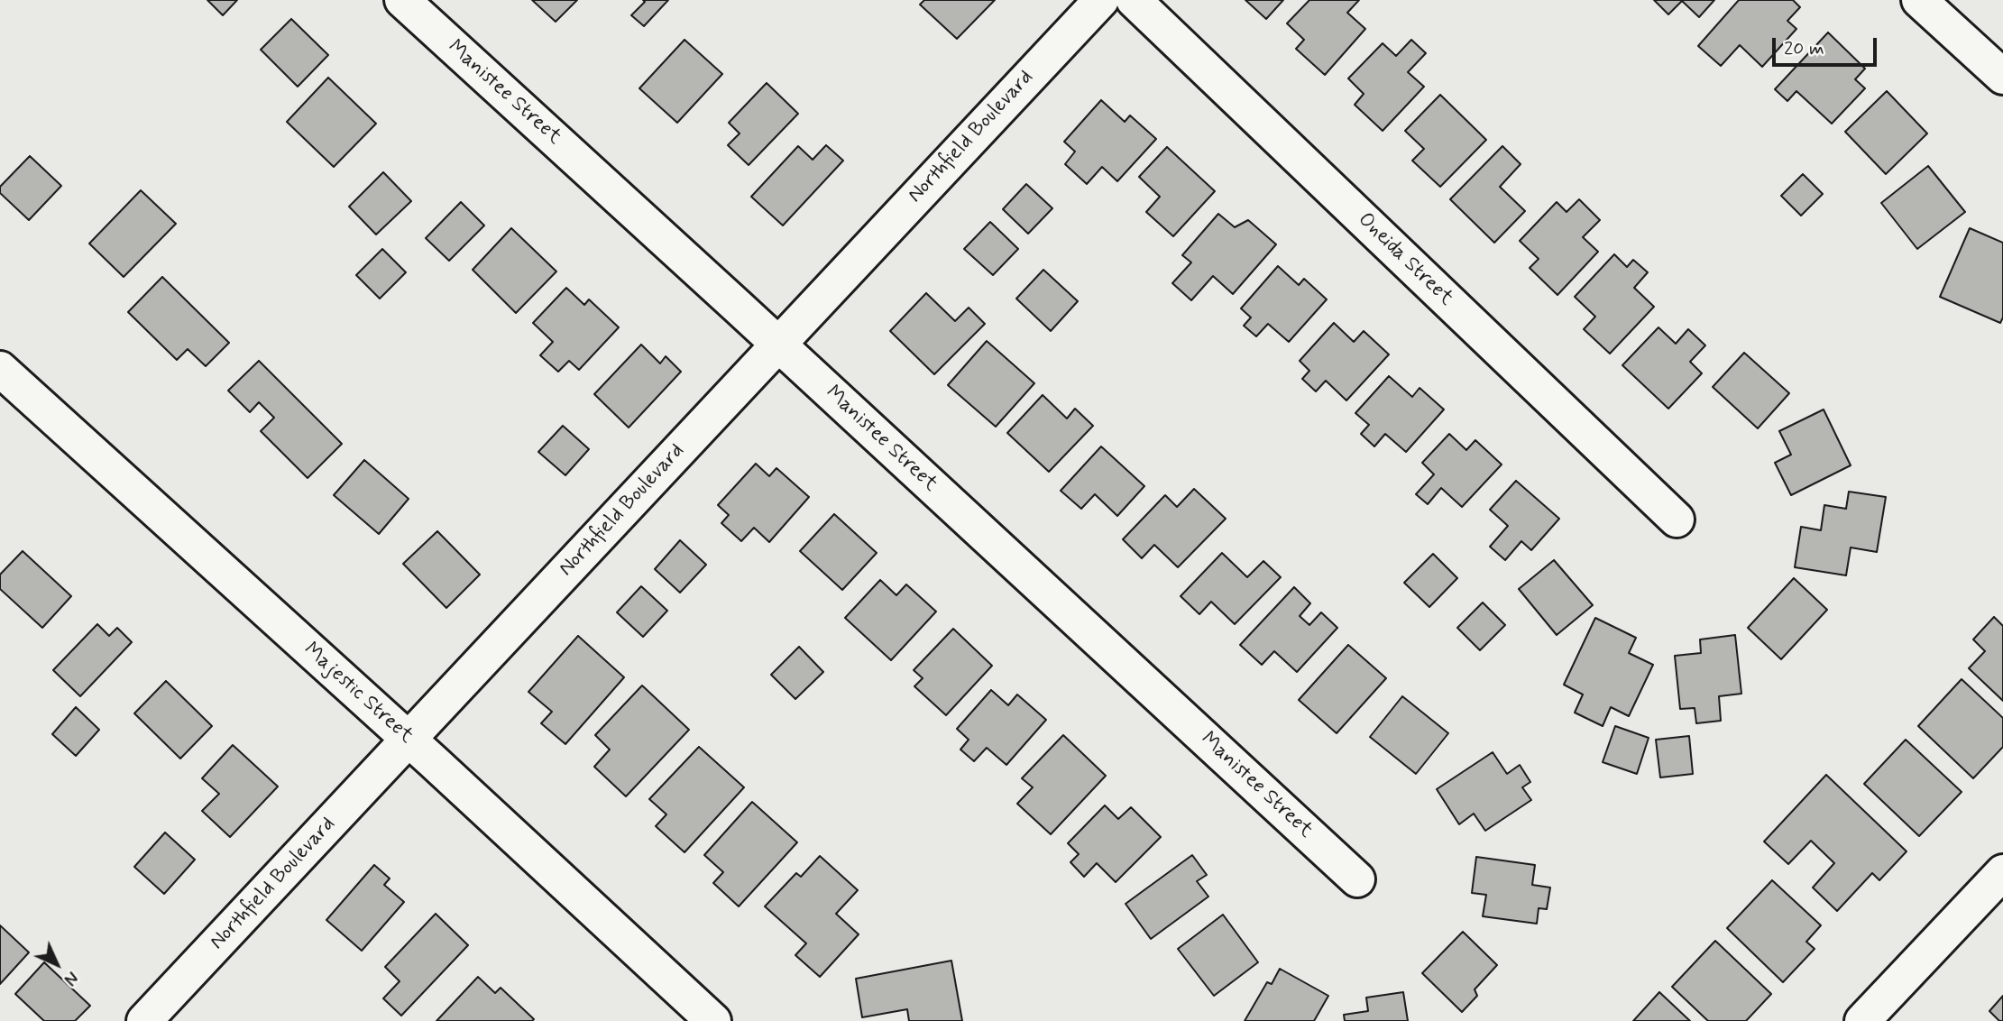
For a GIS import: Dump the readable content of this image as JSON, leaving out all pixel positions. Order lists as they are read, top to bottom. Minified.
{"streets":{"street":["Manistee Street","Northfield Boulevard","Oneida Street","Majestic Street"]},"crossings":[["Manistee Street","Northfield Boulevard"],["Northfield Boulevard","Majestic Street"]],"scale_bar":"20 m","north":"bottom right"}
